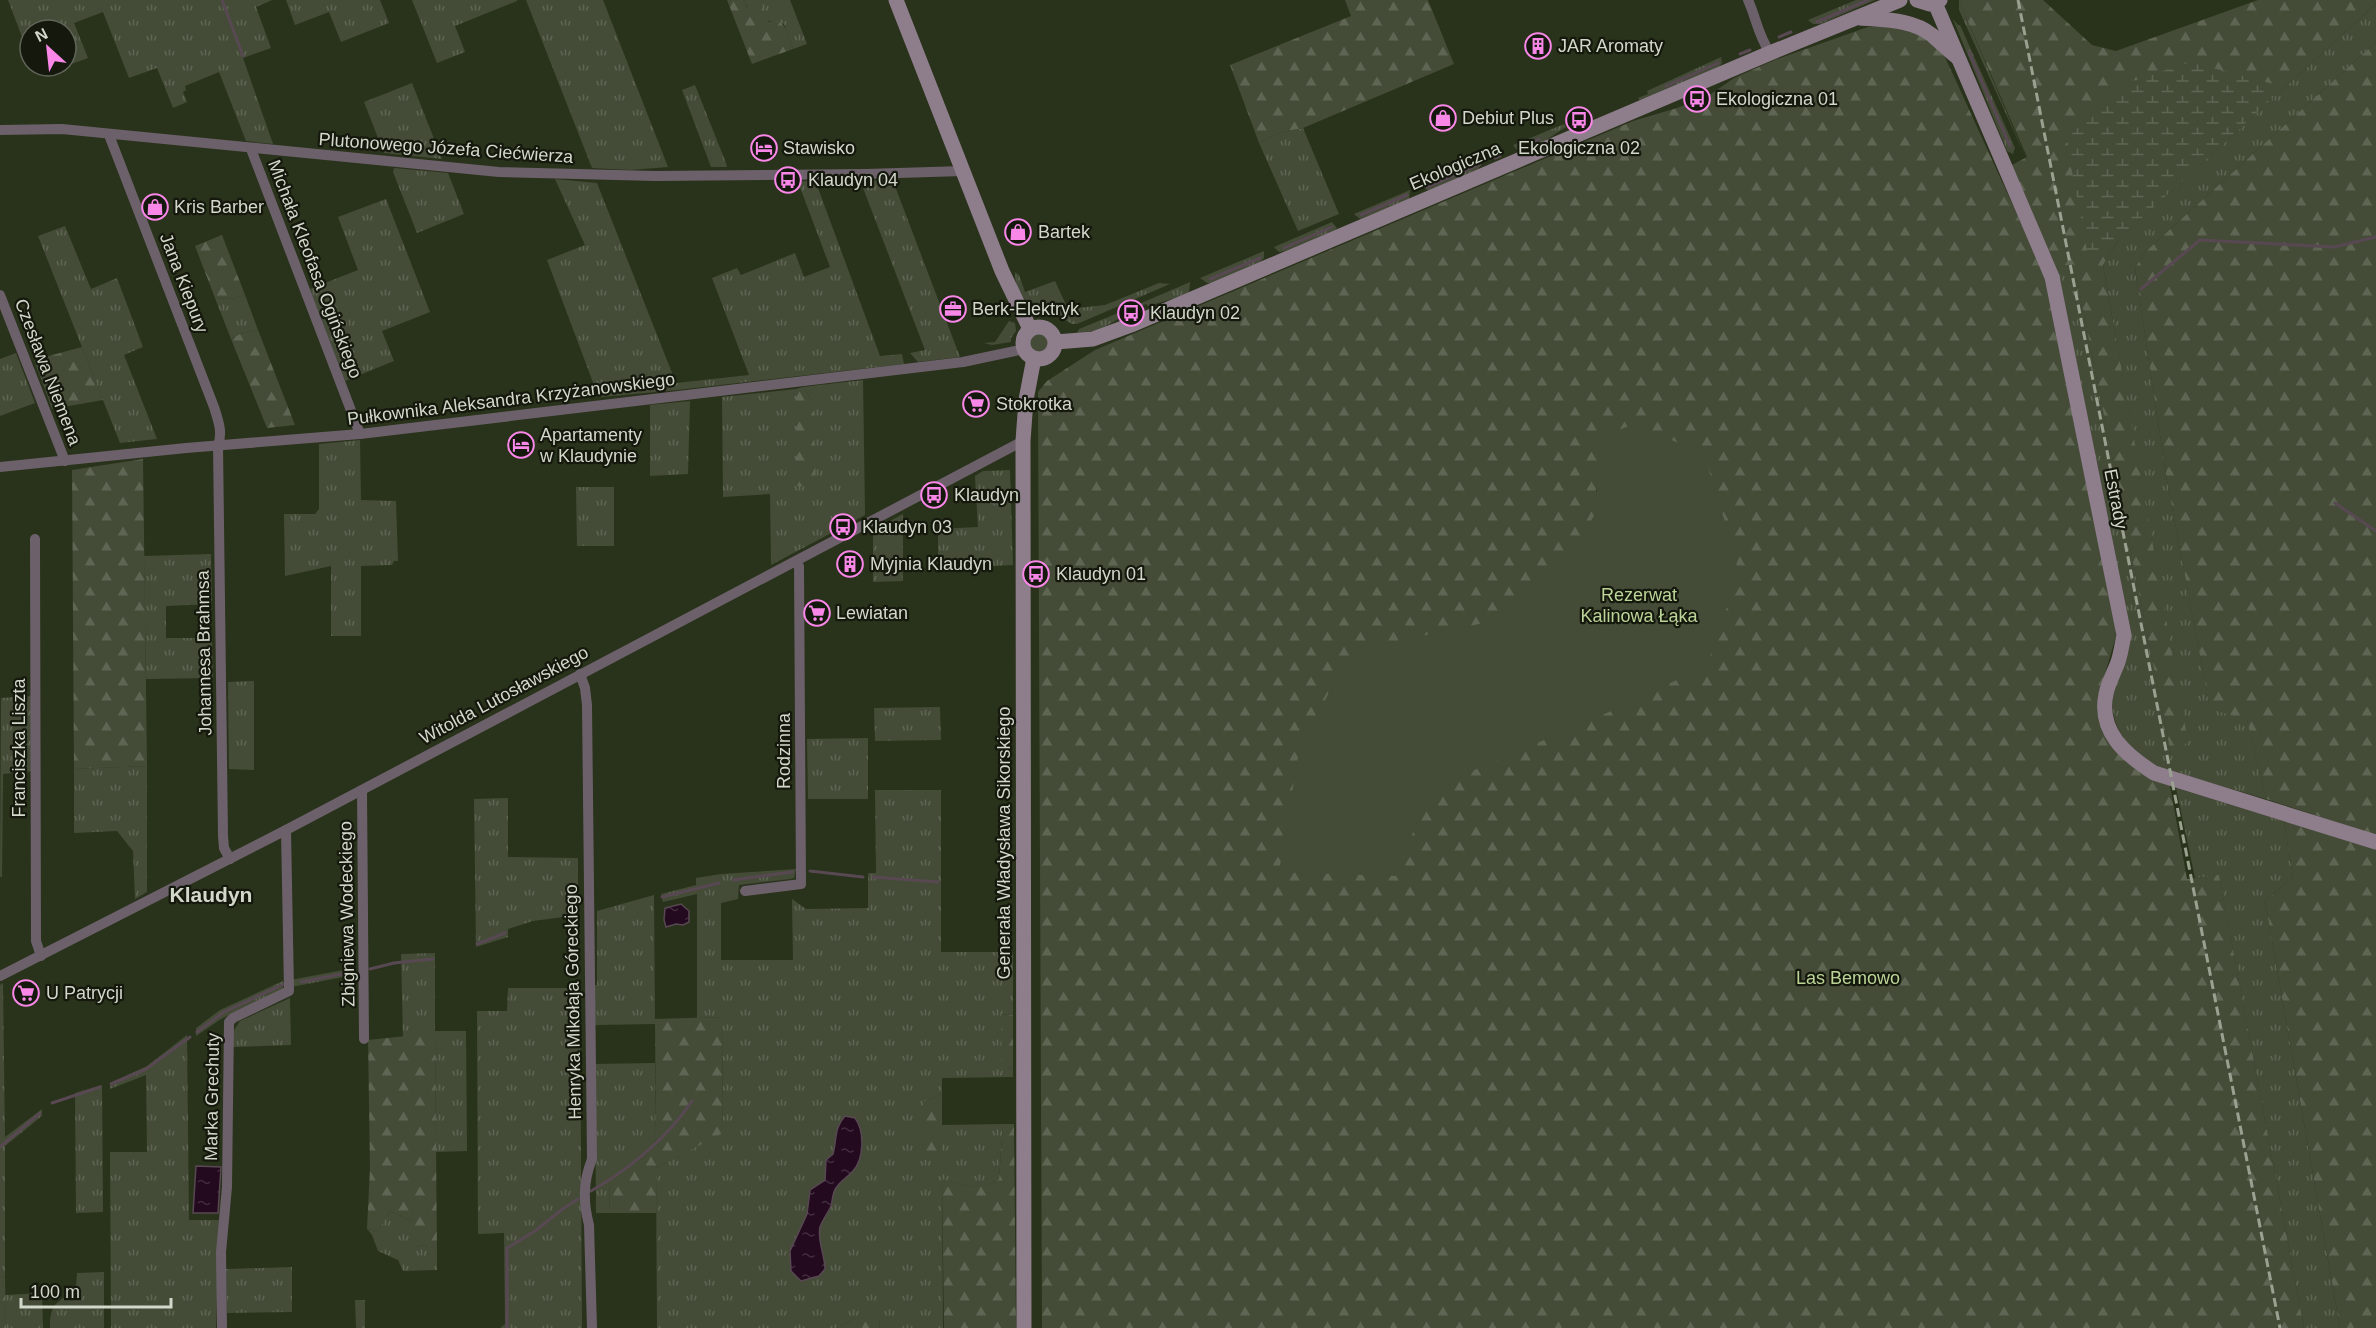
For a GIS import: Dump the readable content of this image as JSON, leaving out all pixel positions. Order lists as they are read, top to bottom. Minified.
{"streets":{"main road":["Ekologiczna","Estrady","Generała Władysława Sikorskiego"],"street":["Plutonowego Józefa Ciećwierza","Michała Kleofasa Ogińskiego","Jana Kiepury","Czesława Niemena","Pułkownika Aleksandra Krzyżanowskiego","Johannesa Brahmsa","Witolda Lutosławskiego","Franciszka Liszta","Rodzinna","Zbigniewa Wodeckiego","Henryka Mikołaja Góreckiego","Marka Grechuty"]},"crossings":[["Plutonowego Józefa Ciećwierza","Michała Kleofasa Ogińskiego"],["Plutonowego Józefa Ciećwierza","Jana Kiepury"],["Ekologiczna","Pułkownika Aleksandra Krzyżanowskiego"],["Ekologiczna","Generała Władysława Sikorskiego"],["Michała Kleofasa Ogińskiego","Pułkownika Aleksandra Krzyżanowskiego"],["Jana Kiepury","Pułkownika Aleksandra Krzyżanowskiego"],["Jana Kiepury","Johannesa Brahmsa"],["Czesława Niemena","Pułkownika Aleksandra Krzyżanowskiego"],["Pułkownika Aleksandra Krzyżanowskiego","Johannesa Brahmsa"],["Pułkownika Aleksandra Krzyżanowskiego","Generała Władysława Sikorskiego"],["Johannesa Brahmsa","Witolda Lutosławskiego"],["Witolda Lutosławskiego","Franciszka Liszta"],["Witolda Lutosławskiego","Rodzinna"],["Witolda Lutosławskiego","Generała Władysława Sikorskiego"],["Witolda Lutosławskiego","Zbigniewa Wodeckiego"],["Witolda Lutosławskiego","Henryka Mikołaja Góreckiego"],["Witolda Lutosławskiego","Marka Grechuty"]],"districts":["Klaudyn"],"parks":["Rezerwat Kalinowa Łąka","Las Bemowo"],"places":{"building":["JAR Aromaty","Myjnia Klaudyn"],"bus stop":["Ekologiczna 01","Ekologiczna 02","Klaudyn 04","Klaudyn 02","Klaudyn","Klaudyn 03","Klaudyn 01"],"shop":["Debiut Plus","Kris Barber","Bartek"],"hotel":["Stawisko","Apartamenty w Klaudynie"],"office":["Berk-Elektryk"],"supermarket":["Stokrotka","Lewiatan","U Patrycji"]},"scale_bar":"100 m","north":"top left"}
